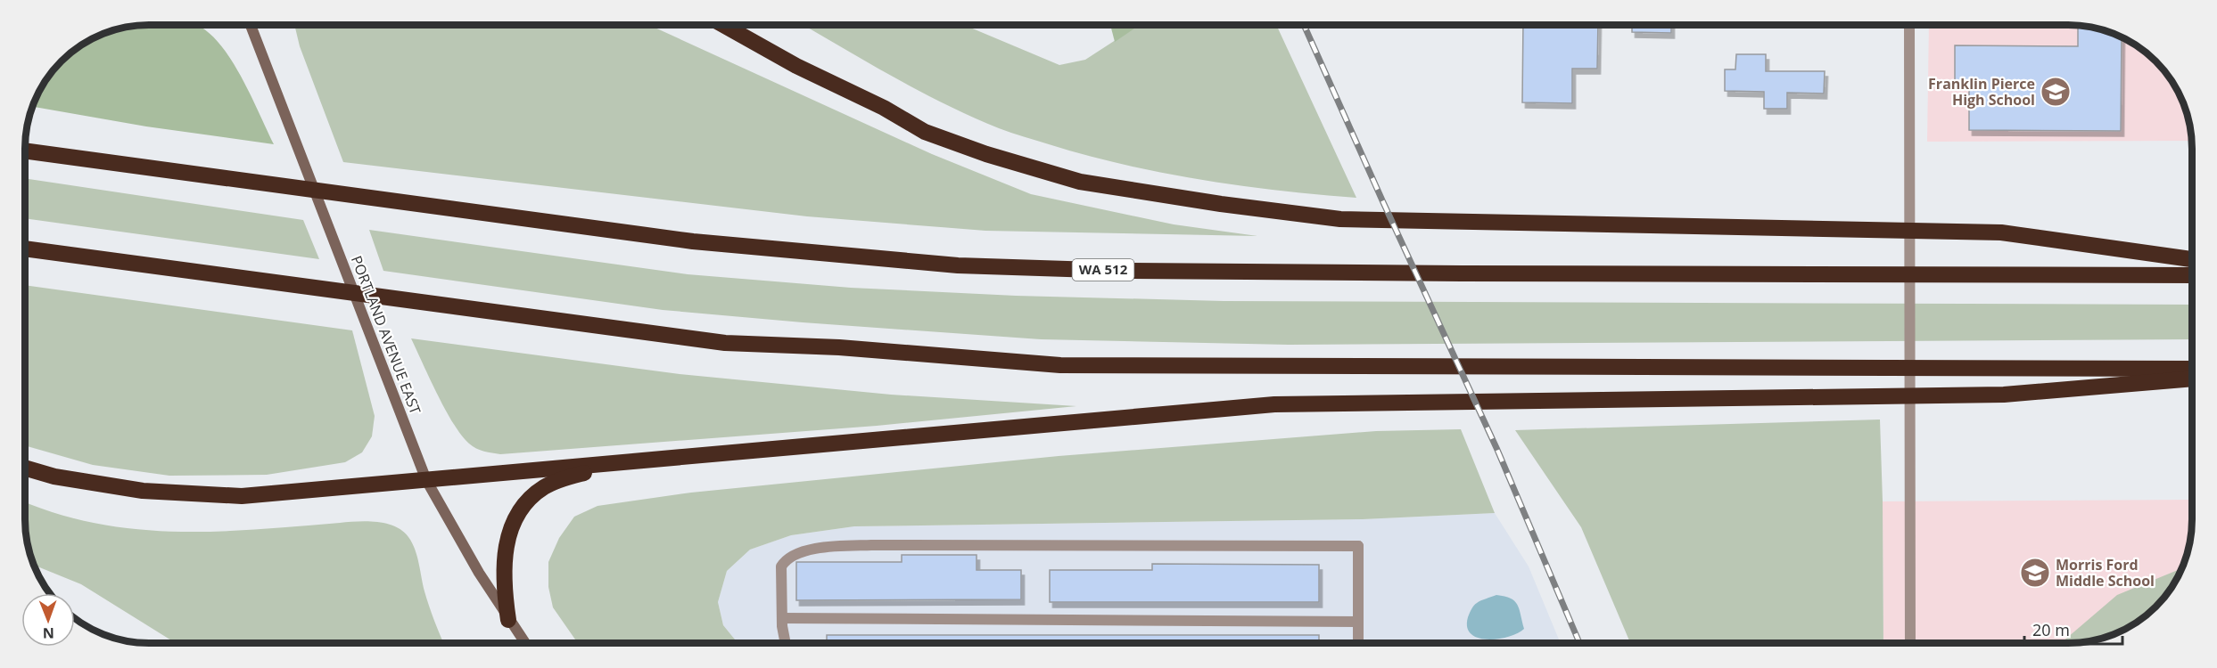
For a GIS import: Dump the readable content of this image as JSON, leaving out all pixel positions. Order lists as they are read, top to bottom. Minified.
{"streets":{"highway":["WA 512"],"main road":["PORTLAND AVENUE EAST"]},"places":{"school or university":["Franklin Pierce High School","Morris Ford Middle School"]},"scale_bar":"20 m","north":"bottom"}
